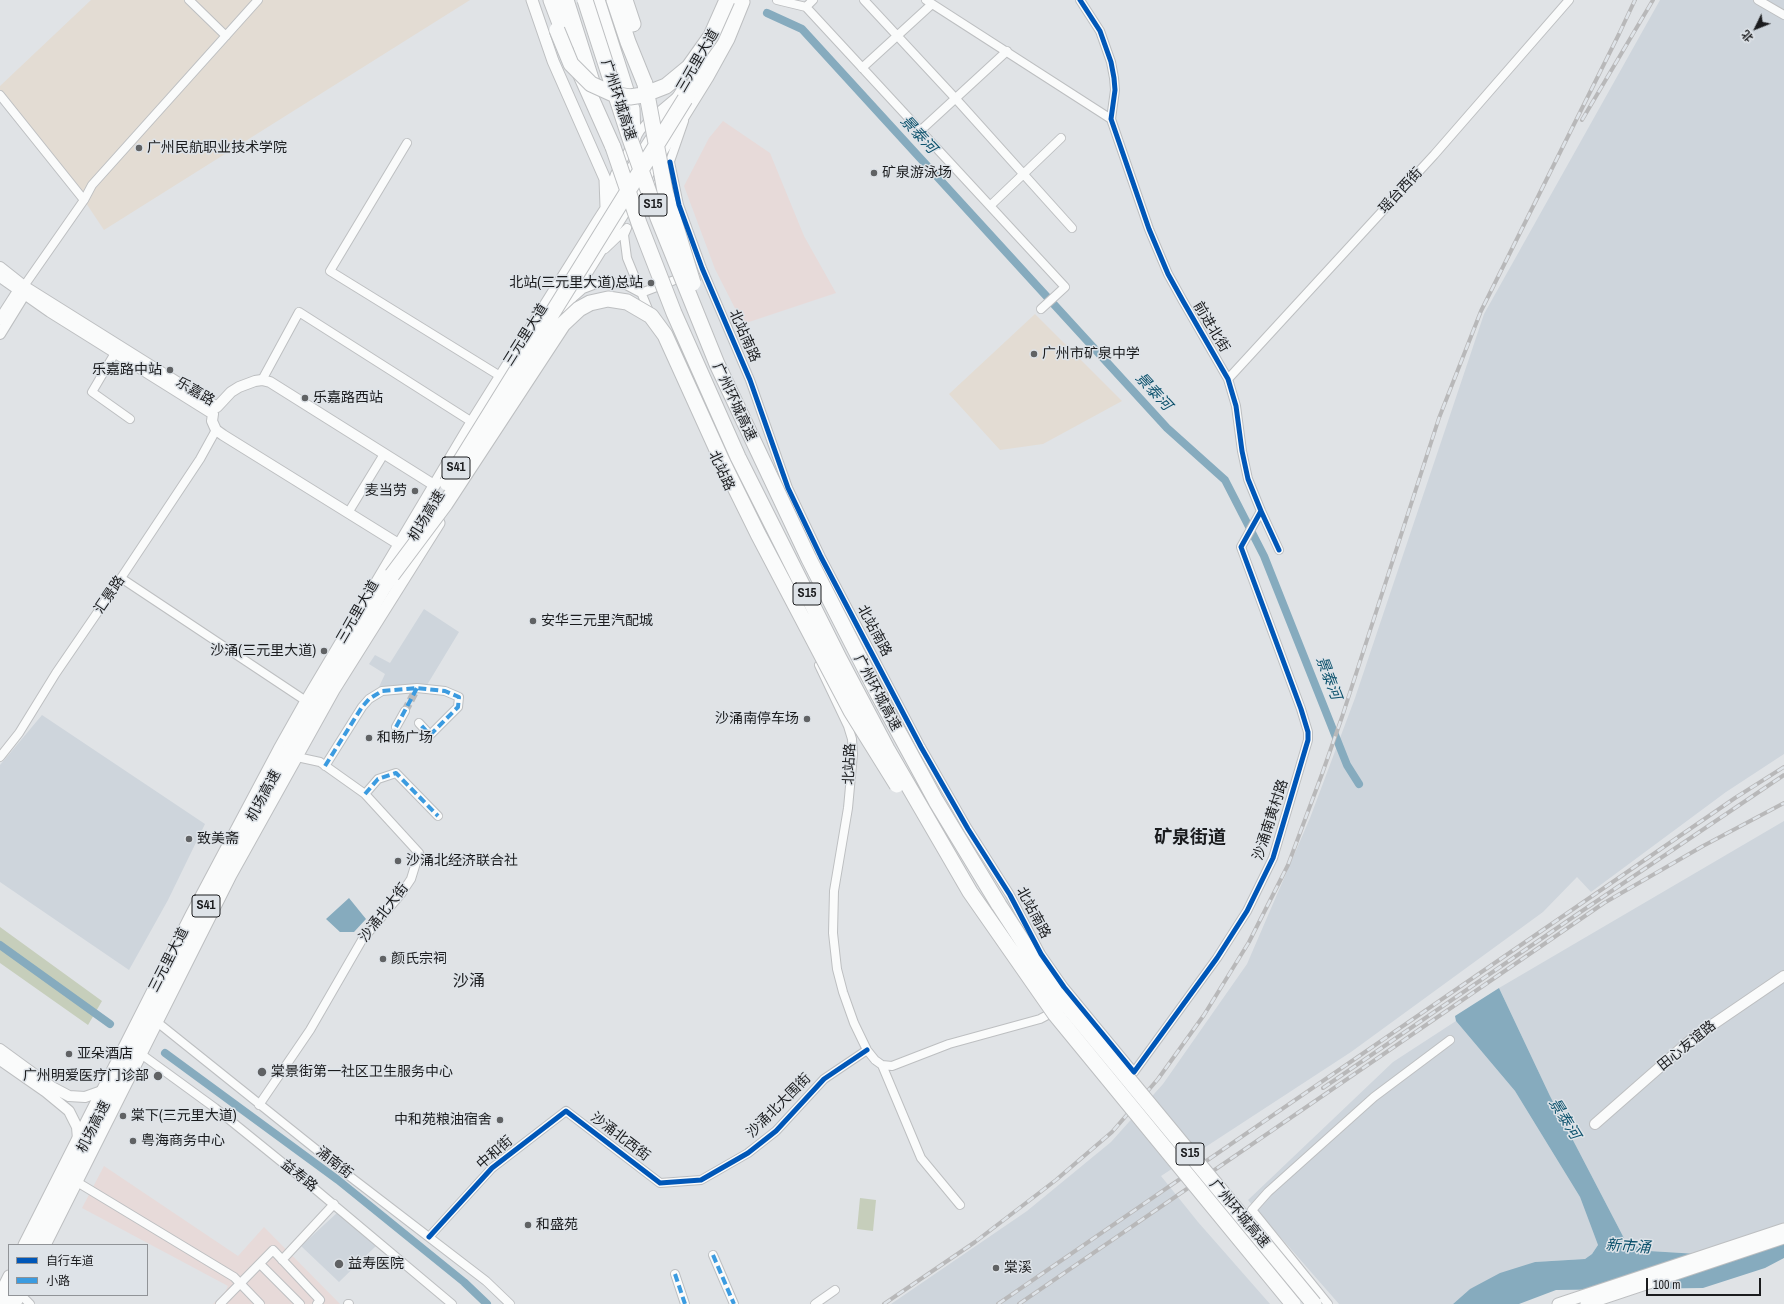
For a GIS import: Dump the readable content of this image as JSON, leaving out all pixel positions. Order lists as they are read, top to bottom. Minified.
{"streets":{"highway":["广州环城高速","S15","S41","机场高速"],"main road":["三元里大道"],"street":["瑶台西街","前进北街","北站南路","乐嘉路","北站路","汇景路","沙涌南黄村路","沙涌北大街","田心友谊路","沙涌北大围街","沙涌北西街","中和街","涌南街","益寿路"]},"crossings":[["三元里大道","乐嘉路"],["三元里大道","机场高速"],["三元里大道","沙涌北大街"],["三元里大道","涌南街"],["三元里大道","益寿路"],["瑶台西街","前进北街"],["前进北街","沙涌南黄村路"],["北站南路","沙涌南黄村路"],["乐嘉路","汇景路"],["北站路","沙涌北大围街"],["沙涌北大街","涌南街"],["沙涌北大围街","沙涌北西街"],["沙涌北西街","中和街"],["中和街","涌南街"]],"districts":["矿泉街道","沙涌"],"water":["景泰河","新市涌"],"places":["广州民航职业技术学院","矿泉游泳场","北站(三元里大道)总站","广州市矿泉中学","乐嘉路中站","乐嘉路西站","麦当劳","安华三元里汽配城","沙涌(三元里大道)","沙涌南停车场","和畅广场","致美斋","沙涌北经济联合社","颜氏宗祠","亚朵酒店","棠景街第一社区卫生服务中心","广州明爱医疗门诊部","棠下(三元里大道)","中和苑粮油宿舍","粤海商务中心","和盛苑","益寿医院","棠溪"],"legend":["自行车道","小路"],"scale_bar":"100 m","north":"bottom left"}
